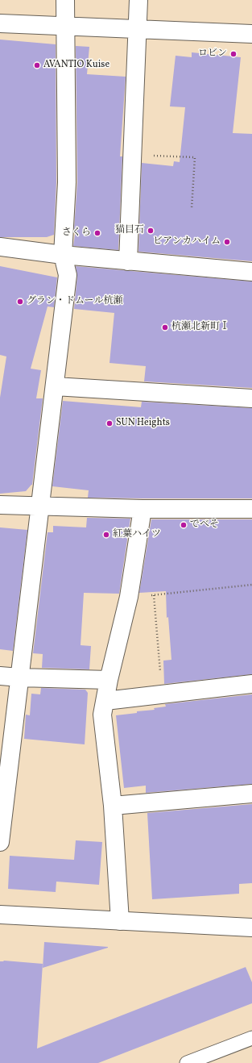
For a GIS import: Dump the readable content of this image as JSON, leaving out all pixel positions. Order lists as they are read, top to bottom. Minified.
{"places":["ロビン","AVANTIO Kuise","猫目石","さくら","ビアンカハイム","グラン・ドムール杭瀬","杭瀬北新町Ⅰ","SUN Heights","でべそ","紅葉ハイツ"]}
